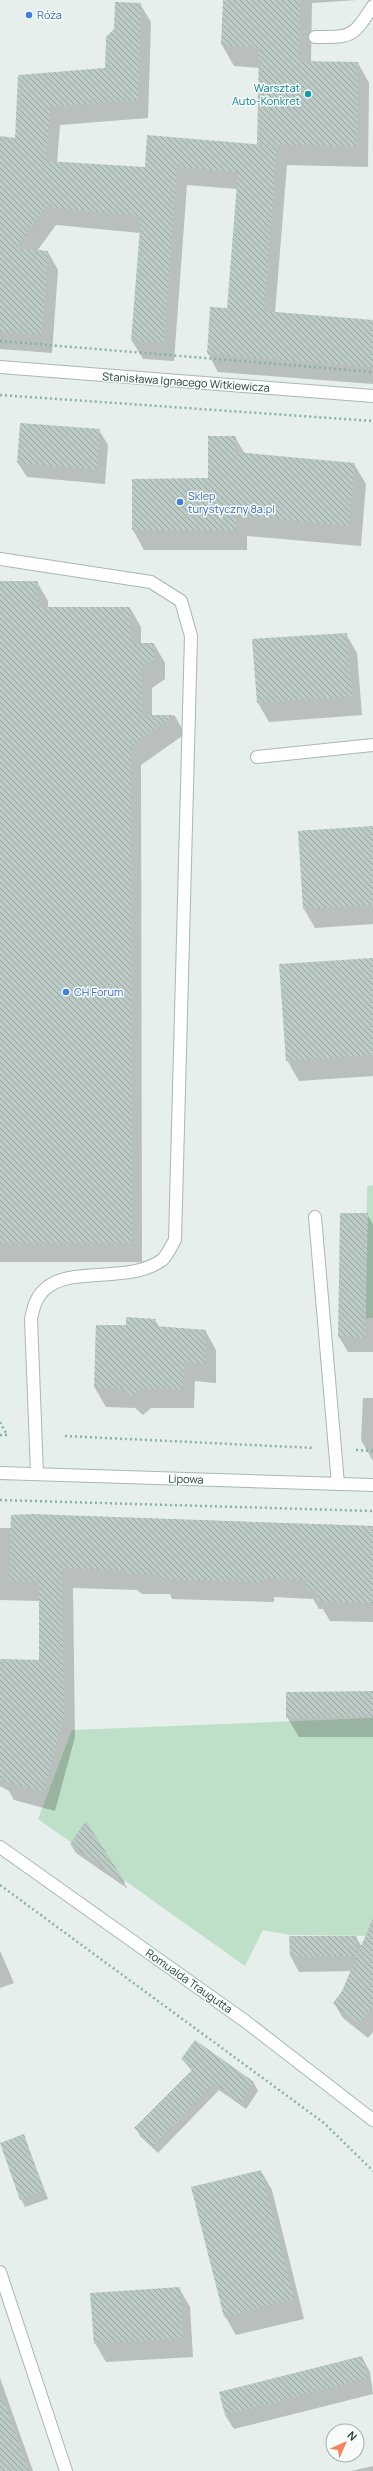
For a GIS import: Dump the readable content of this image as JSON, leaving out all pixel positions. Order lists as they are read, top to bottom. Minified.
{"streets":{"street":["Stanisława Ignacego Witkiewicza","Lipowa","Romualda Traugutta"]},"places":["Róża","Warsztat Auto-Konkret","Sklep turystyczny 8a.pl","CH Forum"],"north":"top right"}
